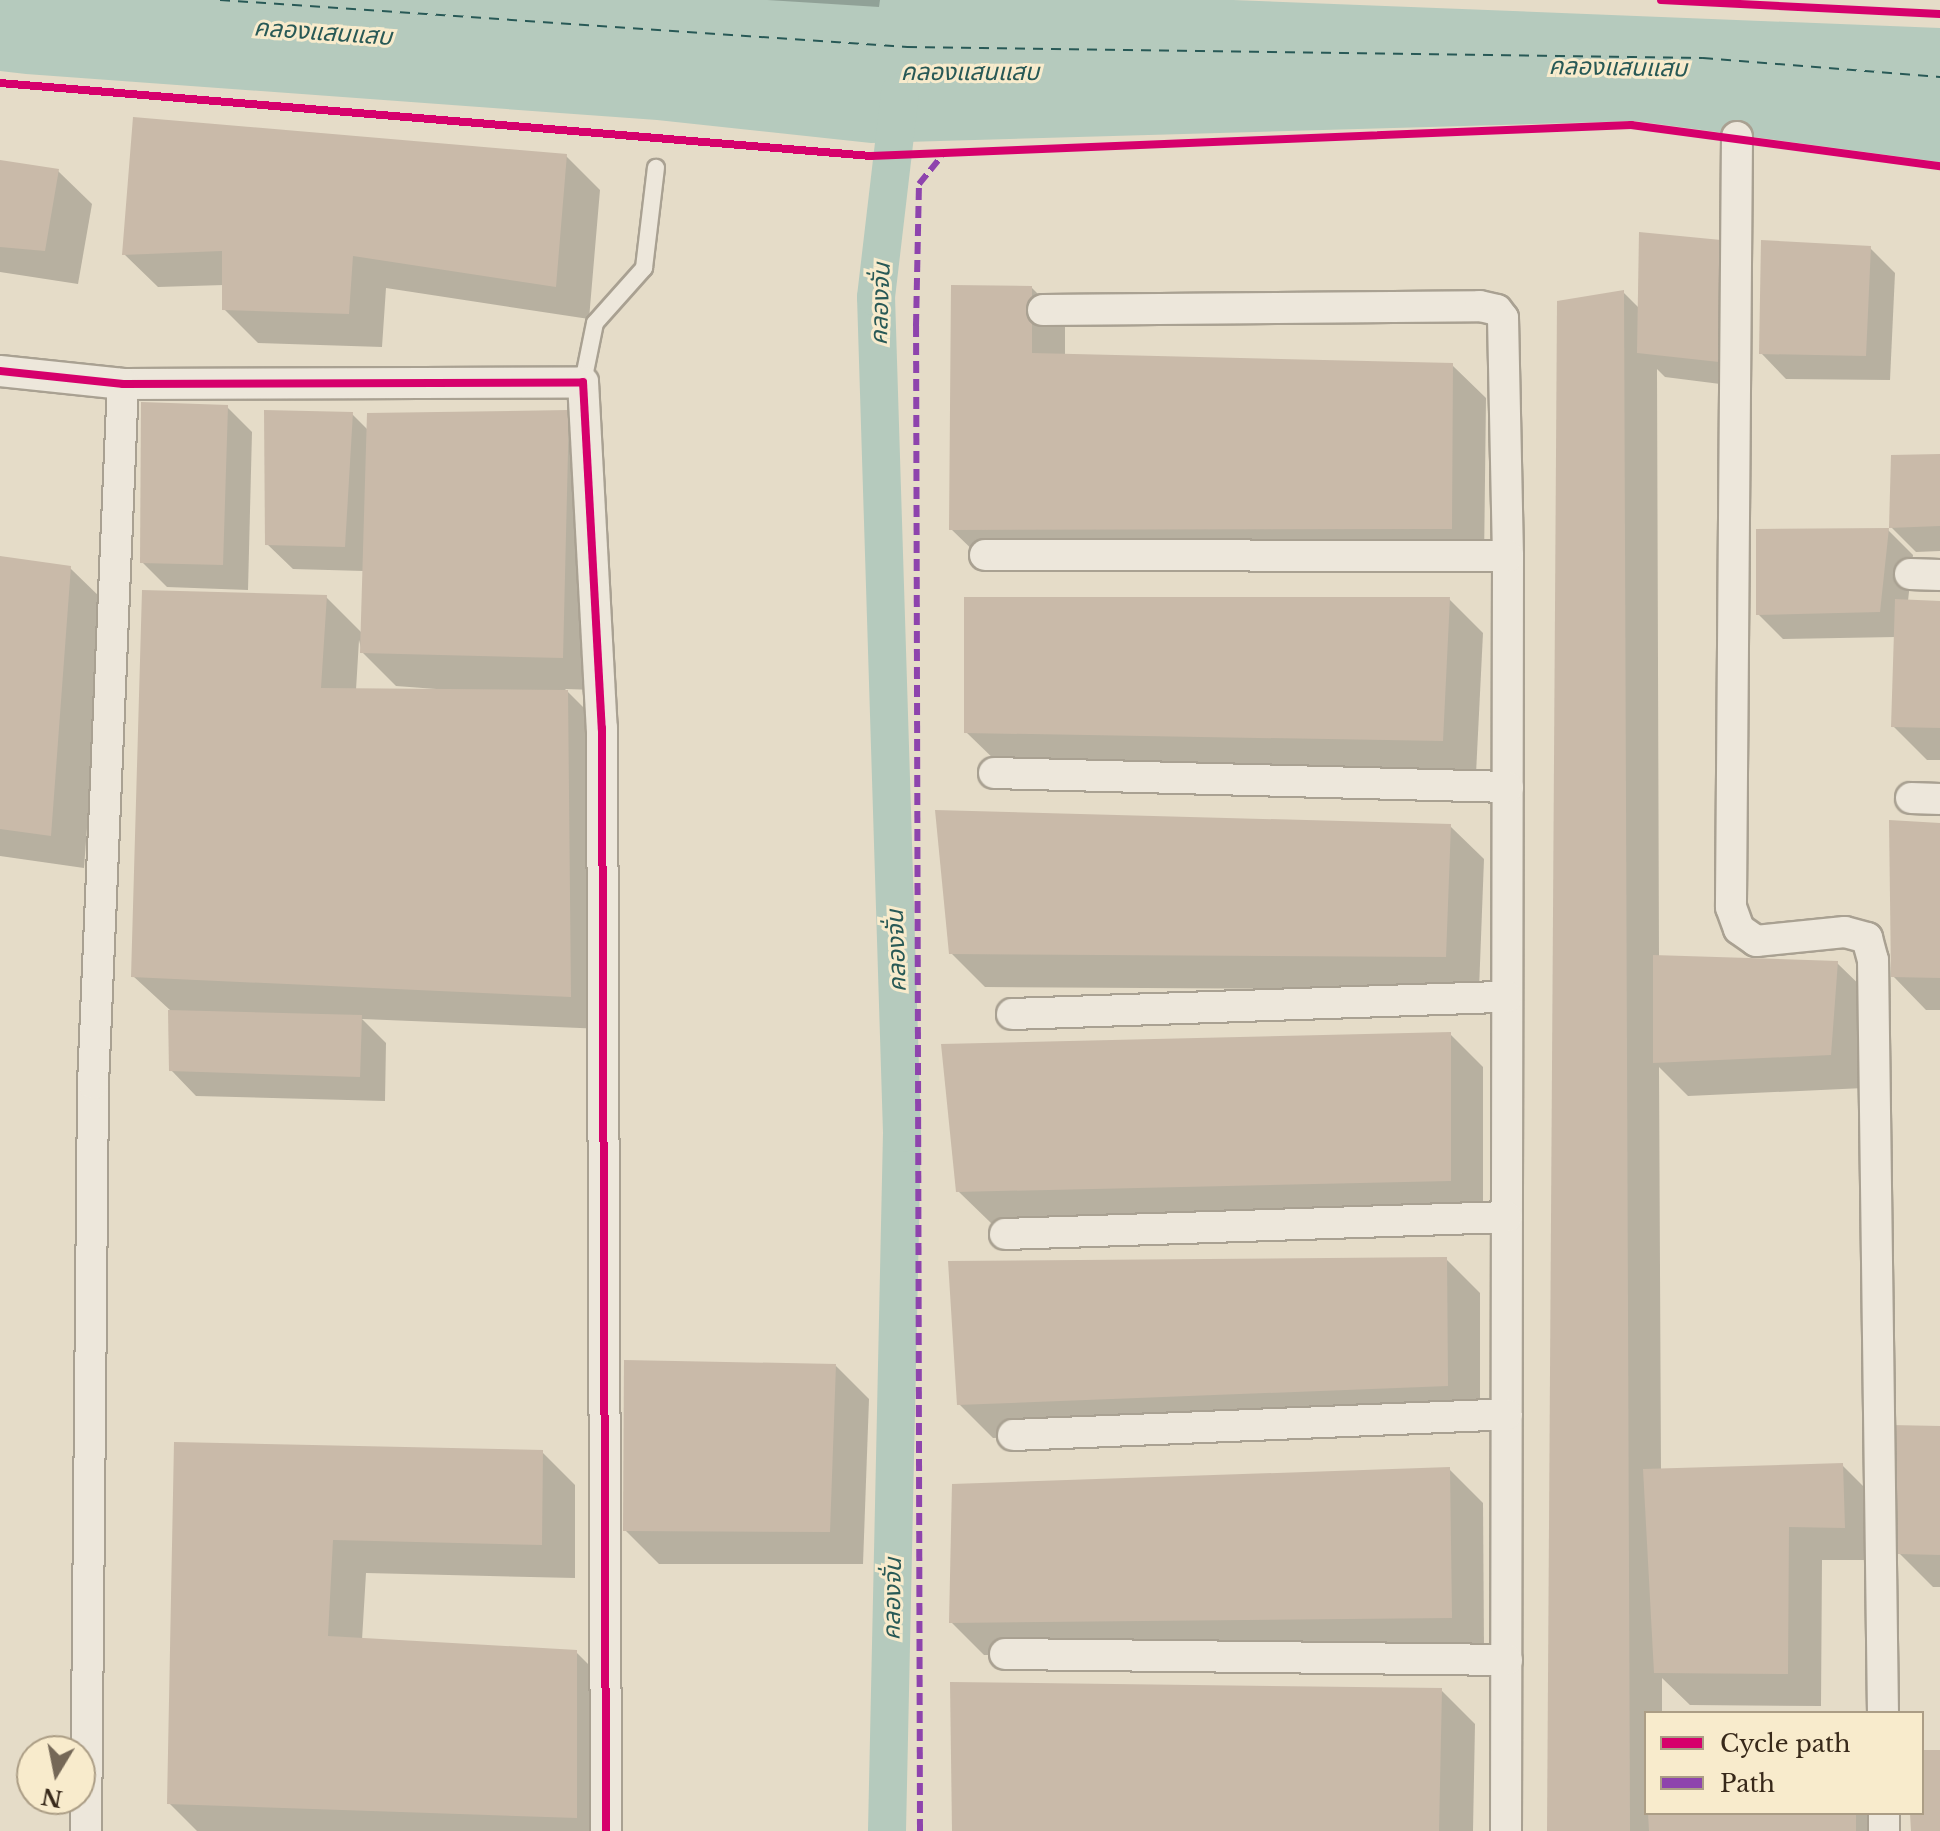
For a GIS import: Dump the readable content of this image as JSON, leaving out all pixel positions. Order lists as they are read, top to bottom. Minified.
{"water":["คลองแสนแสบ","คลองจั่น"],"legend":["Cycle path","Path"],"north":"bottom"}
